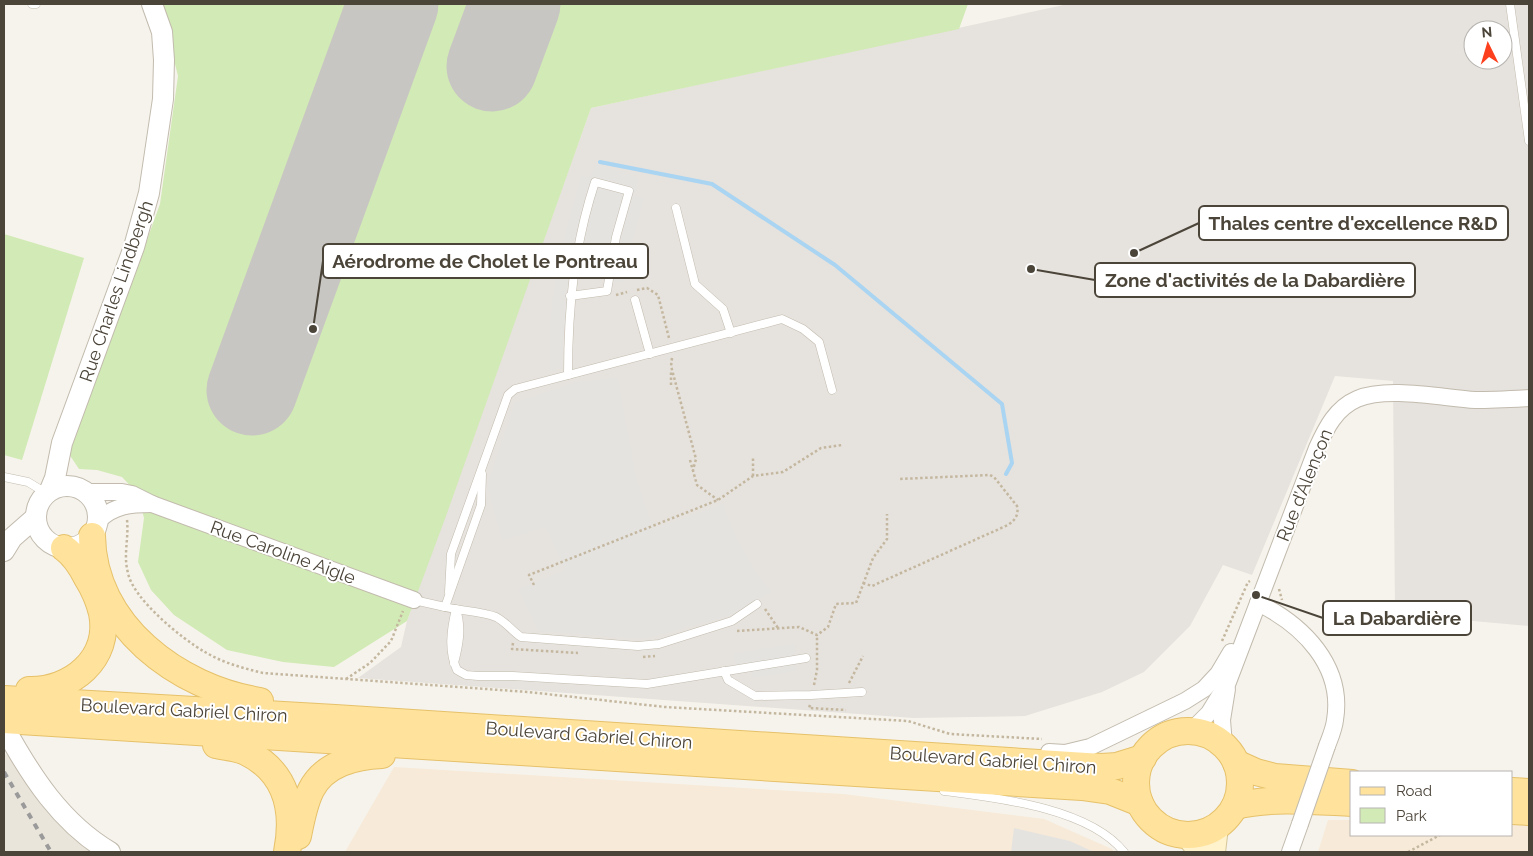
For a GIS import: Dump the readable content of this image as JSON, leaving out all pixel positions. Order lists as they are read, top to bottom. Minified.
{"streets":{"main road":["Boulevard Gabriel Chiron"],"street":["Rue Charles Lindbergh","Rue d’Alençon","Rue Caroline Aigle"]},"crossings":[["Rue Charles Lindbergh","Rue Caroline Aigle"]],"places":["Thales centre d'excellence R&D","Zone d'activités de la Dabardière","Aérodrome de Cholet le Pontreau","La Dabardière"],"legend":["Road","Park"],"north":"top"}
